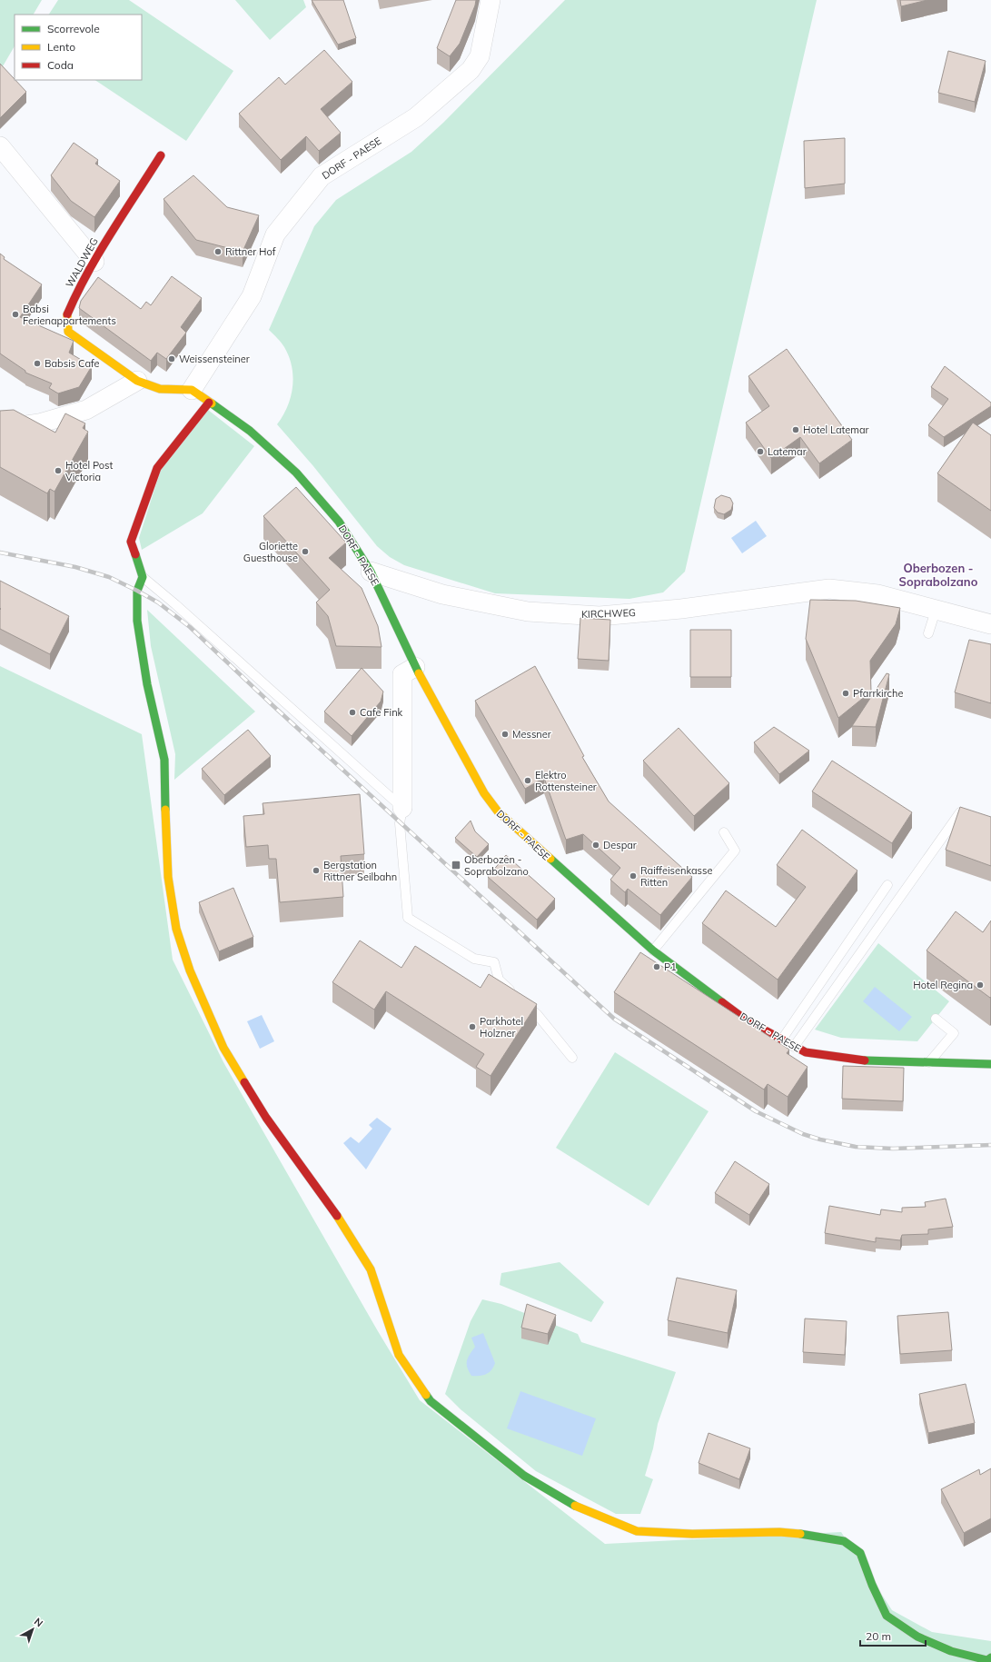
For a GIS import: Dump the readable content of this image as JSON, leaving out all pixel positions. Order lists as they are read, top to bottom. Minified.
{"streets":{"street":["DORF - PAESE","WALDWEG","KIRCHWEG"]},"crossings":[["DORF - PAESE","KIRCHWEG"]],"districts":["Oberbozen - Soprabolzano"],"places":{"other":["Rittner Hof","Babsi Ferienappartements","Weissensteiner","Babsis Cafe","Hotel Latemar","Latemar","Hotel Post Victoria","Gloriette Guesthouse","Pfarrkirche","Cafe Fink","Messner","Elektro Rottensteiner","Despar","Bergstation Rittner Seilbahn","Raiffeisenkasse Ritten","P1","Hotel Regina","Parkhotel Holzner"],"transit":["Oberbozen - Soprabolzano"]},"legend":["Scorrevole","Lento","Coda"],"scale_bar":"20 m","north":"top right"}
